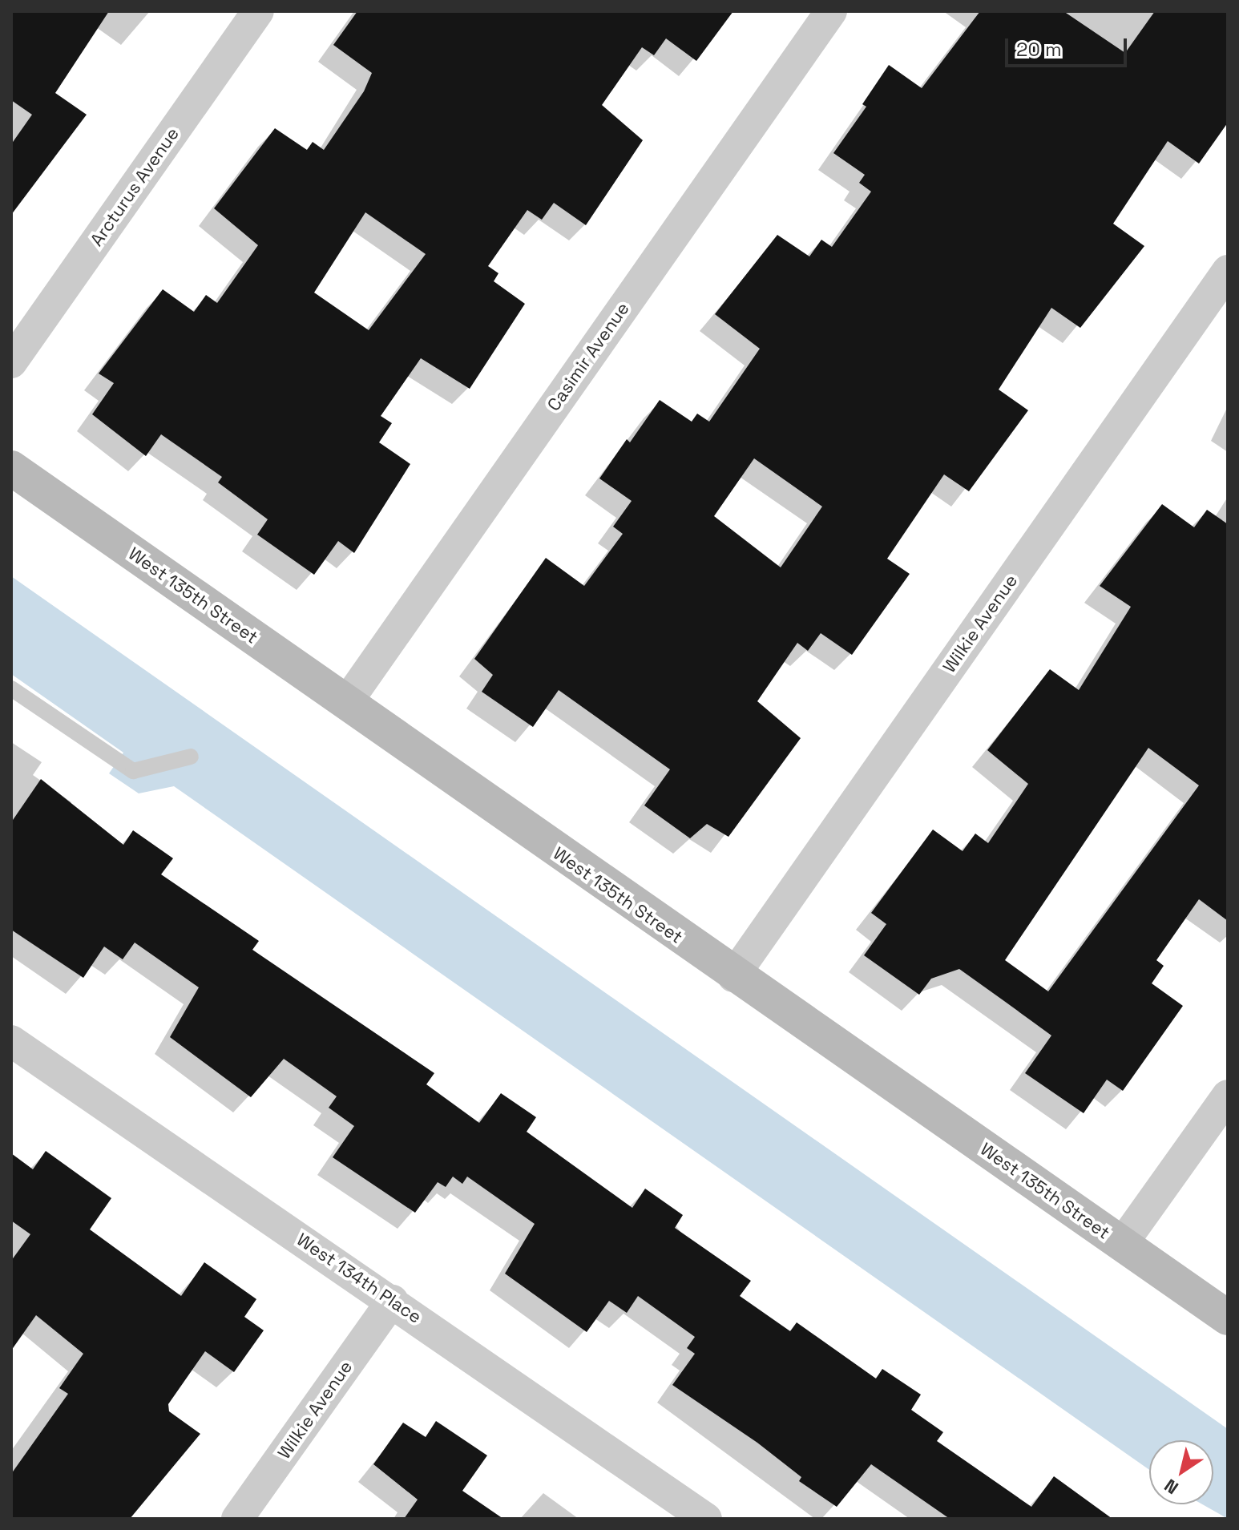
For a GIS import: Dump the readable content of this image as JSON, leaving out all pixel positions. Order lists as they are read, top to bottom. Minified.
{"streets":{"street":["Arcturus Avenue","Casimir Avenue","West 135th Street","Wilkie Avenue","West 134th Place"]},"crossings":[["Casimir Avenue","West 135th Street"],["West 135th Street","Wilkie Avenue"],["Wilkie Avenue","West 134th Place"]],"scale_bar":"20 m","north":"bottom left"}
